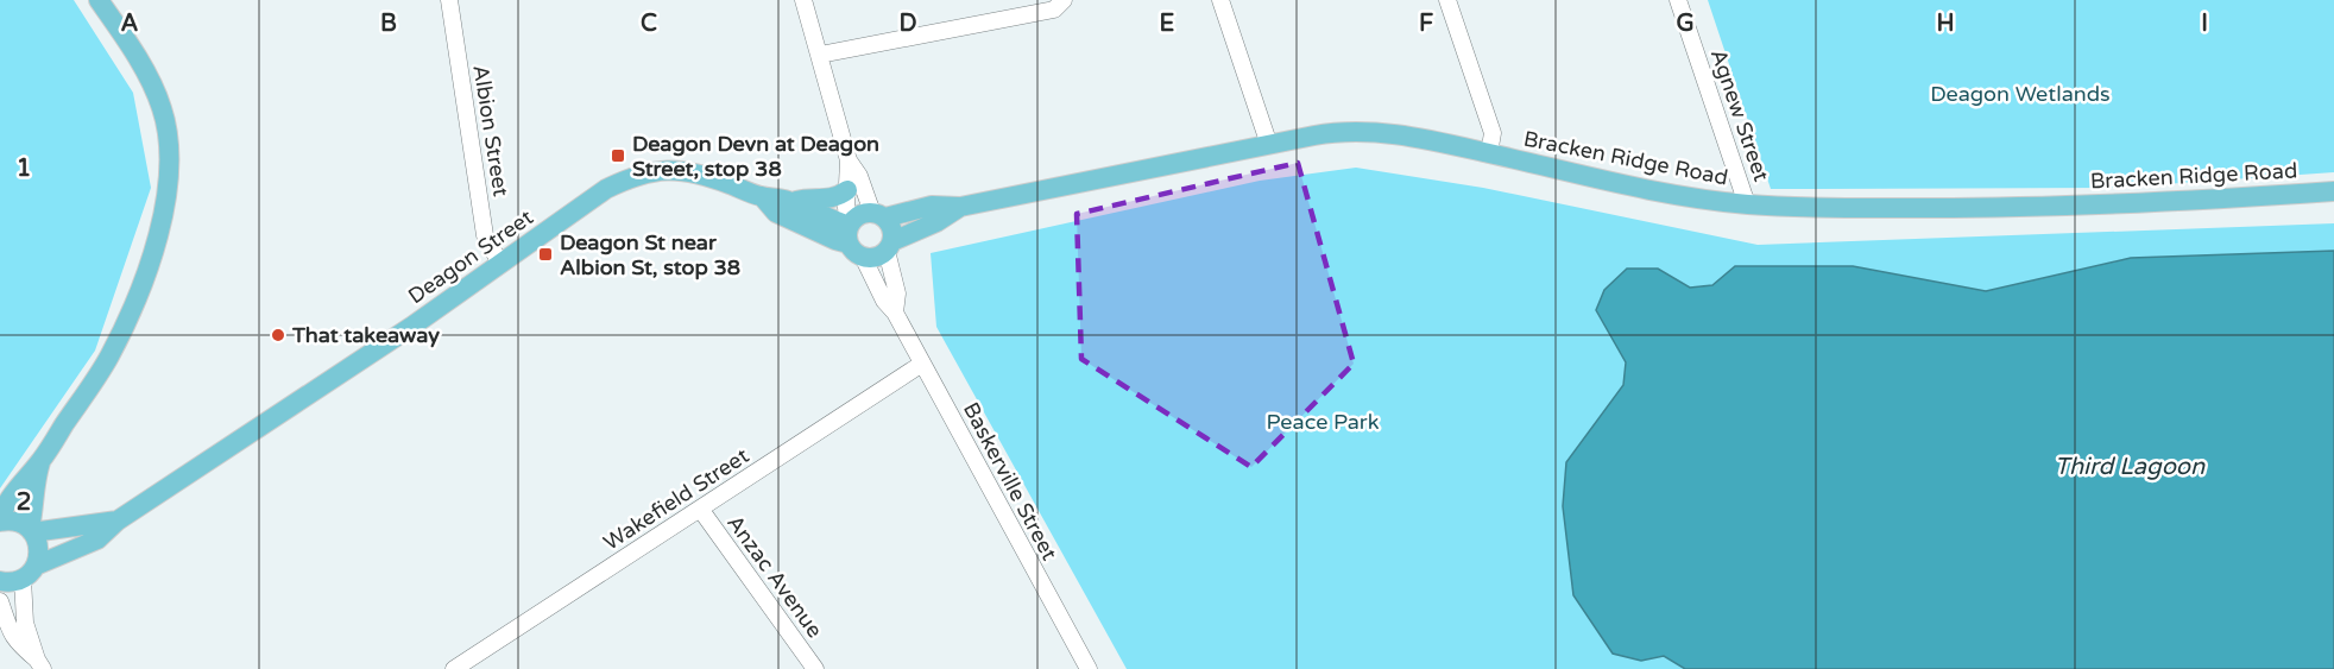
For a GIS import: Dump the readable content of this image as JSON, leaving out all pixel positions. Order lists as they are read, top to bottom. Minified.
{"streets":{"main road":["Bracken Ridge Road","Deagon Street"],"street":["Agnew Street","Albion Street","Baskerville Street","Wakefield Street","Anzac Avenue"]},"crossings":[["Agnew Street","Bracken Ridge Road"],["Albion Street","Deagon Street"],["Bracken Ridge Road","Deagon Street"],["Bracken Ridge Road","Baskerville Street"],["Deagon Street","Baskerville Street"],["Baskerville Street","Wakefield Street"],["Wakefield Street","Anzac Avenue"]],"water":["Third Lagoon"],"parks":["Deagon Wetlands","Peace Park"],"places":{"transit":["Deagon Devn at Deagon Street, stop 38","Deagon St near Albion St, stop 38"],"other":["That takeaway"]},"grid":{"columns":["A","B","C","D","E","F","G","H","I"],"rows":["1","2"]}}
